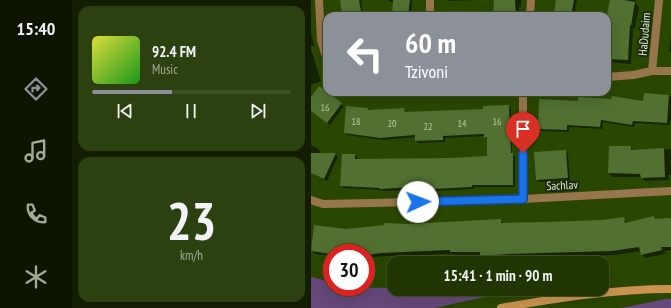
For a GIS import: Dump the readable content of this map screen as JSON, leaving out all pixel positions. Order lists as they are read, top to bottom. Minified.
{"streets":{"street":["HaDudaim","Sachlav"]},"house_numbers":["16","18","16","20","14","22"],"page":{"tabs":"15:40","turn":["60 m","Tzivoni"],"song":["92.4 FM","Music"],"tile":["23","km/h"],"limit":"30","trip":"15:41 · 1 min · 90 m"}}
